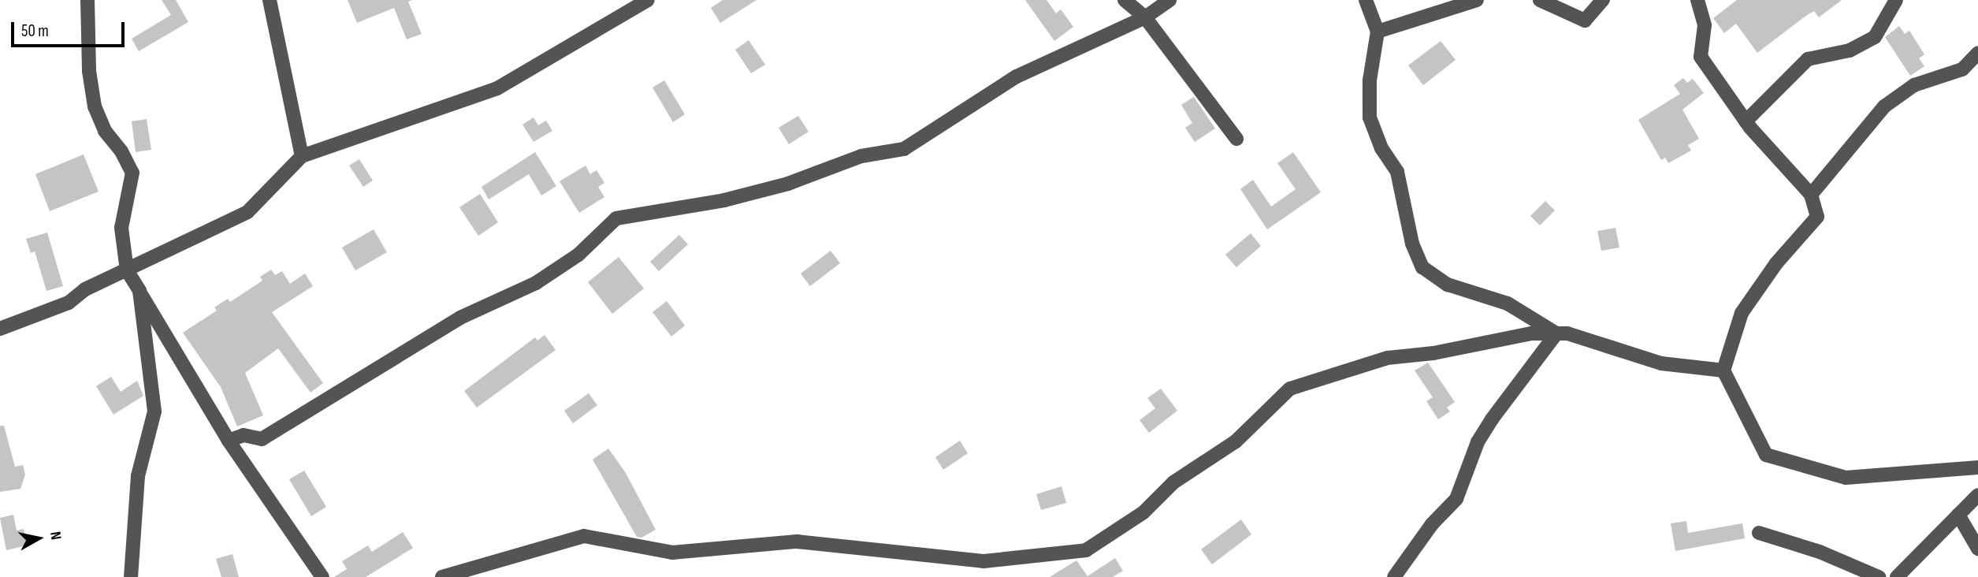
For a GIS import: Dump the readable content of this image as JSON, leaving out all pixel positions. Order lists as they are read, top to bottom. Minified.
{"scale_bar":"50 m","north":"right"}
